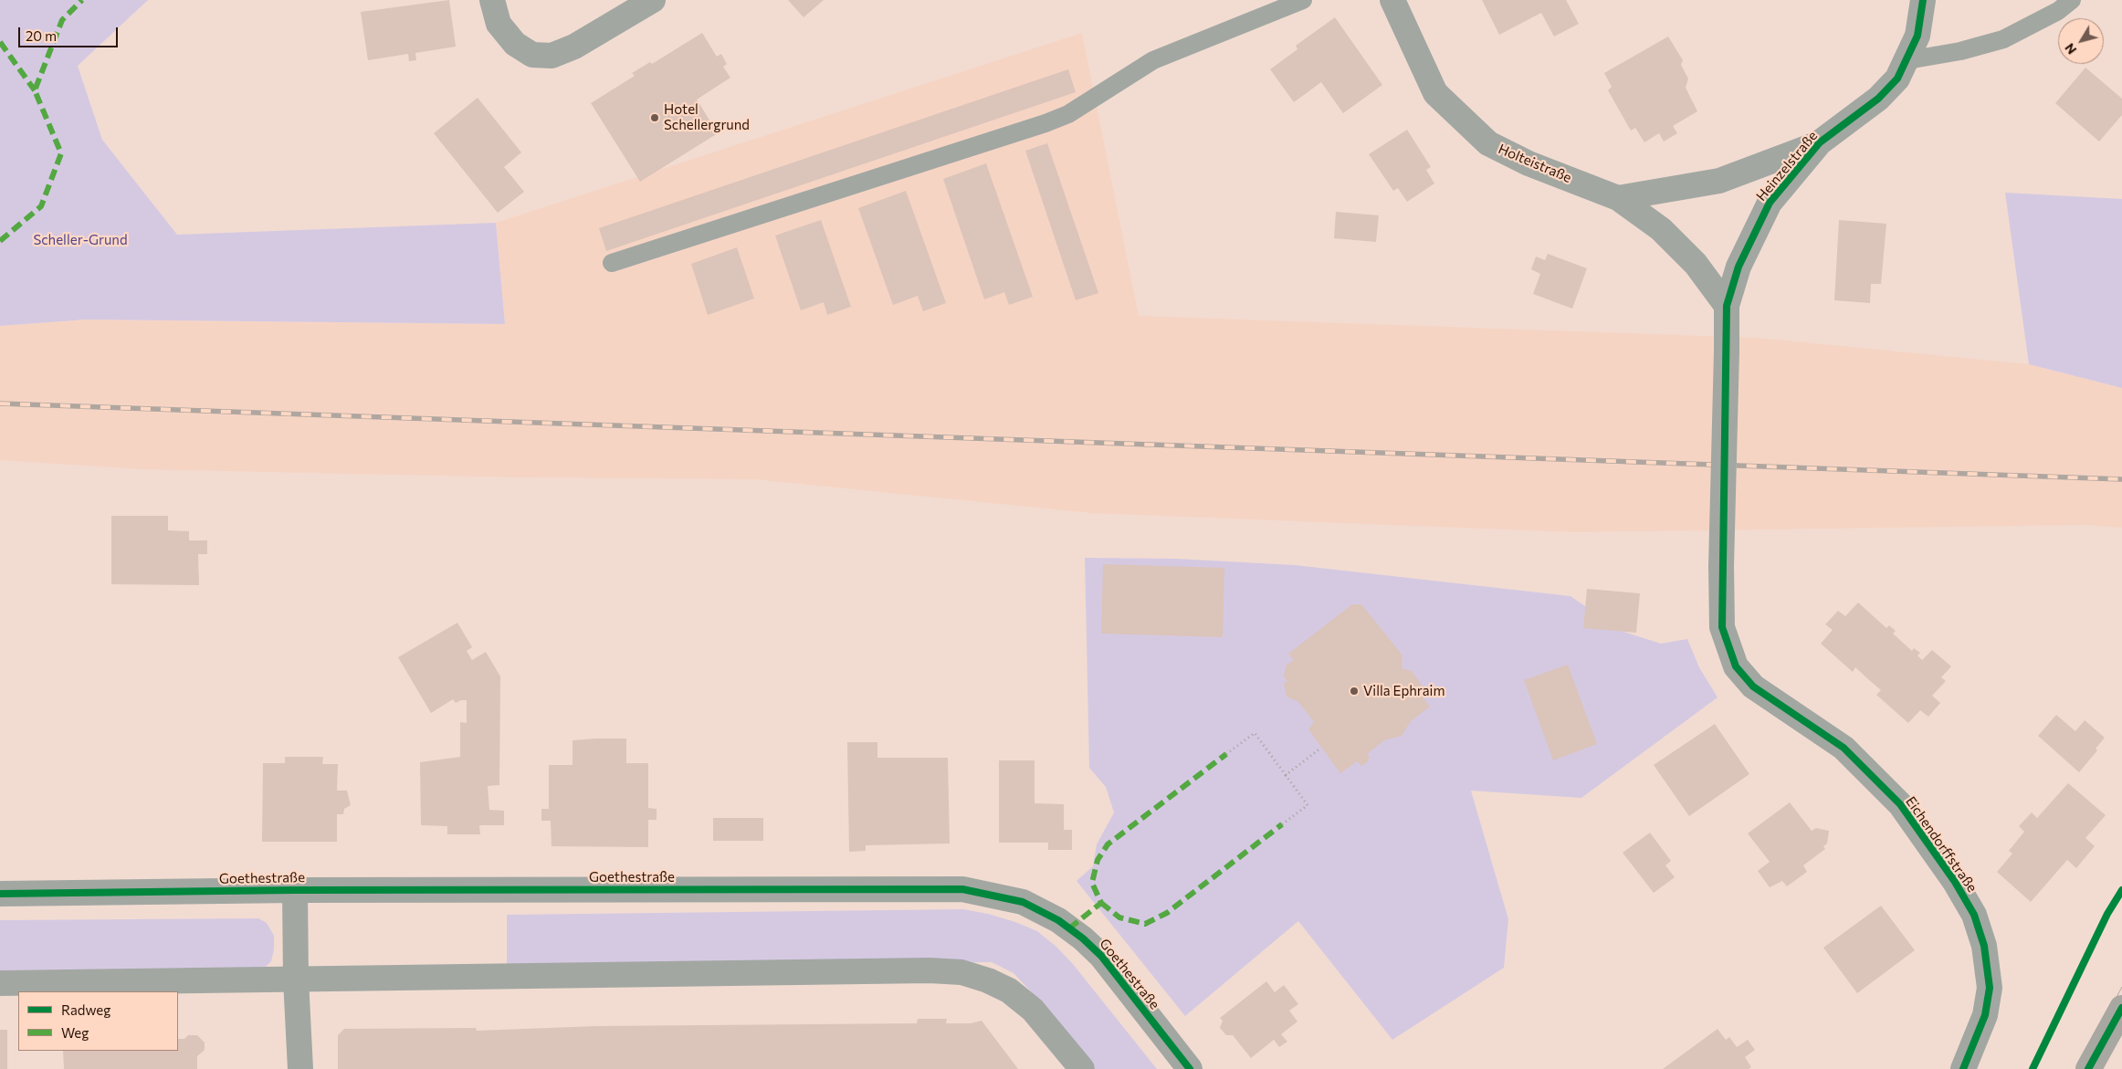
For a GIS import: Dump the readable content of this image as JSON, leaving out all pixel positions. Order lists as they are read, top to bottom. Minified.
{"streets":{"street":["Holteistraße","Heinzelstraße","Eichendorffstraße","Goethestraße"]},"crossings":[["Holteistraße","Heinzelstraße"],["Heinzelstraße","Eichendorffstraße"]],"parks":["Scheller-Grund"],"places":["Hotel Schellergrund","Villa Ephraim"],"legend":["Radweg","Weg"],"scale_bar":"20 m","north":"bottom left"}
